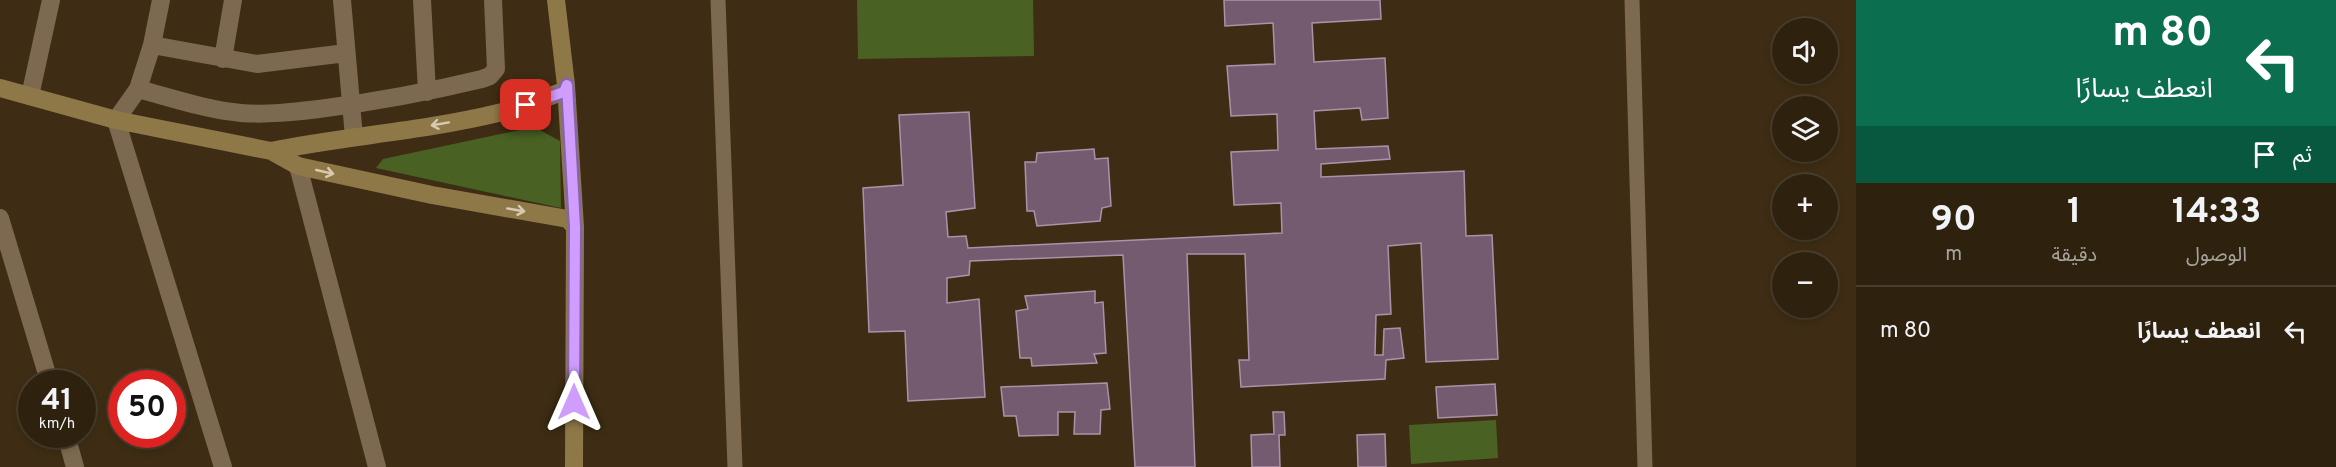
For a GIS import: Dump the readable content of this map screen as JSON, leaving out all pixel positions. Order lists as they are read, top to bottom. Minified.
{"page":{"turn":["80 m","انعطف يسارًا"],"map_buttons":["+","−"],"then":"ثم","eta":["14:33","الوصول","1","دقيقة","90","m"],"list":[{"name":"انعطف يسارًا","value":"80 m"}],"speed":"41 km/h","limit":"50"}}
